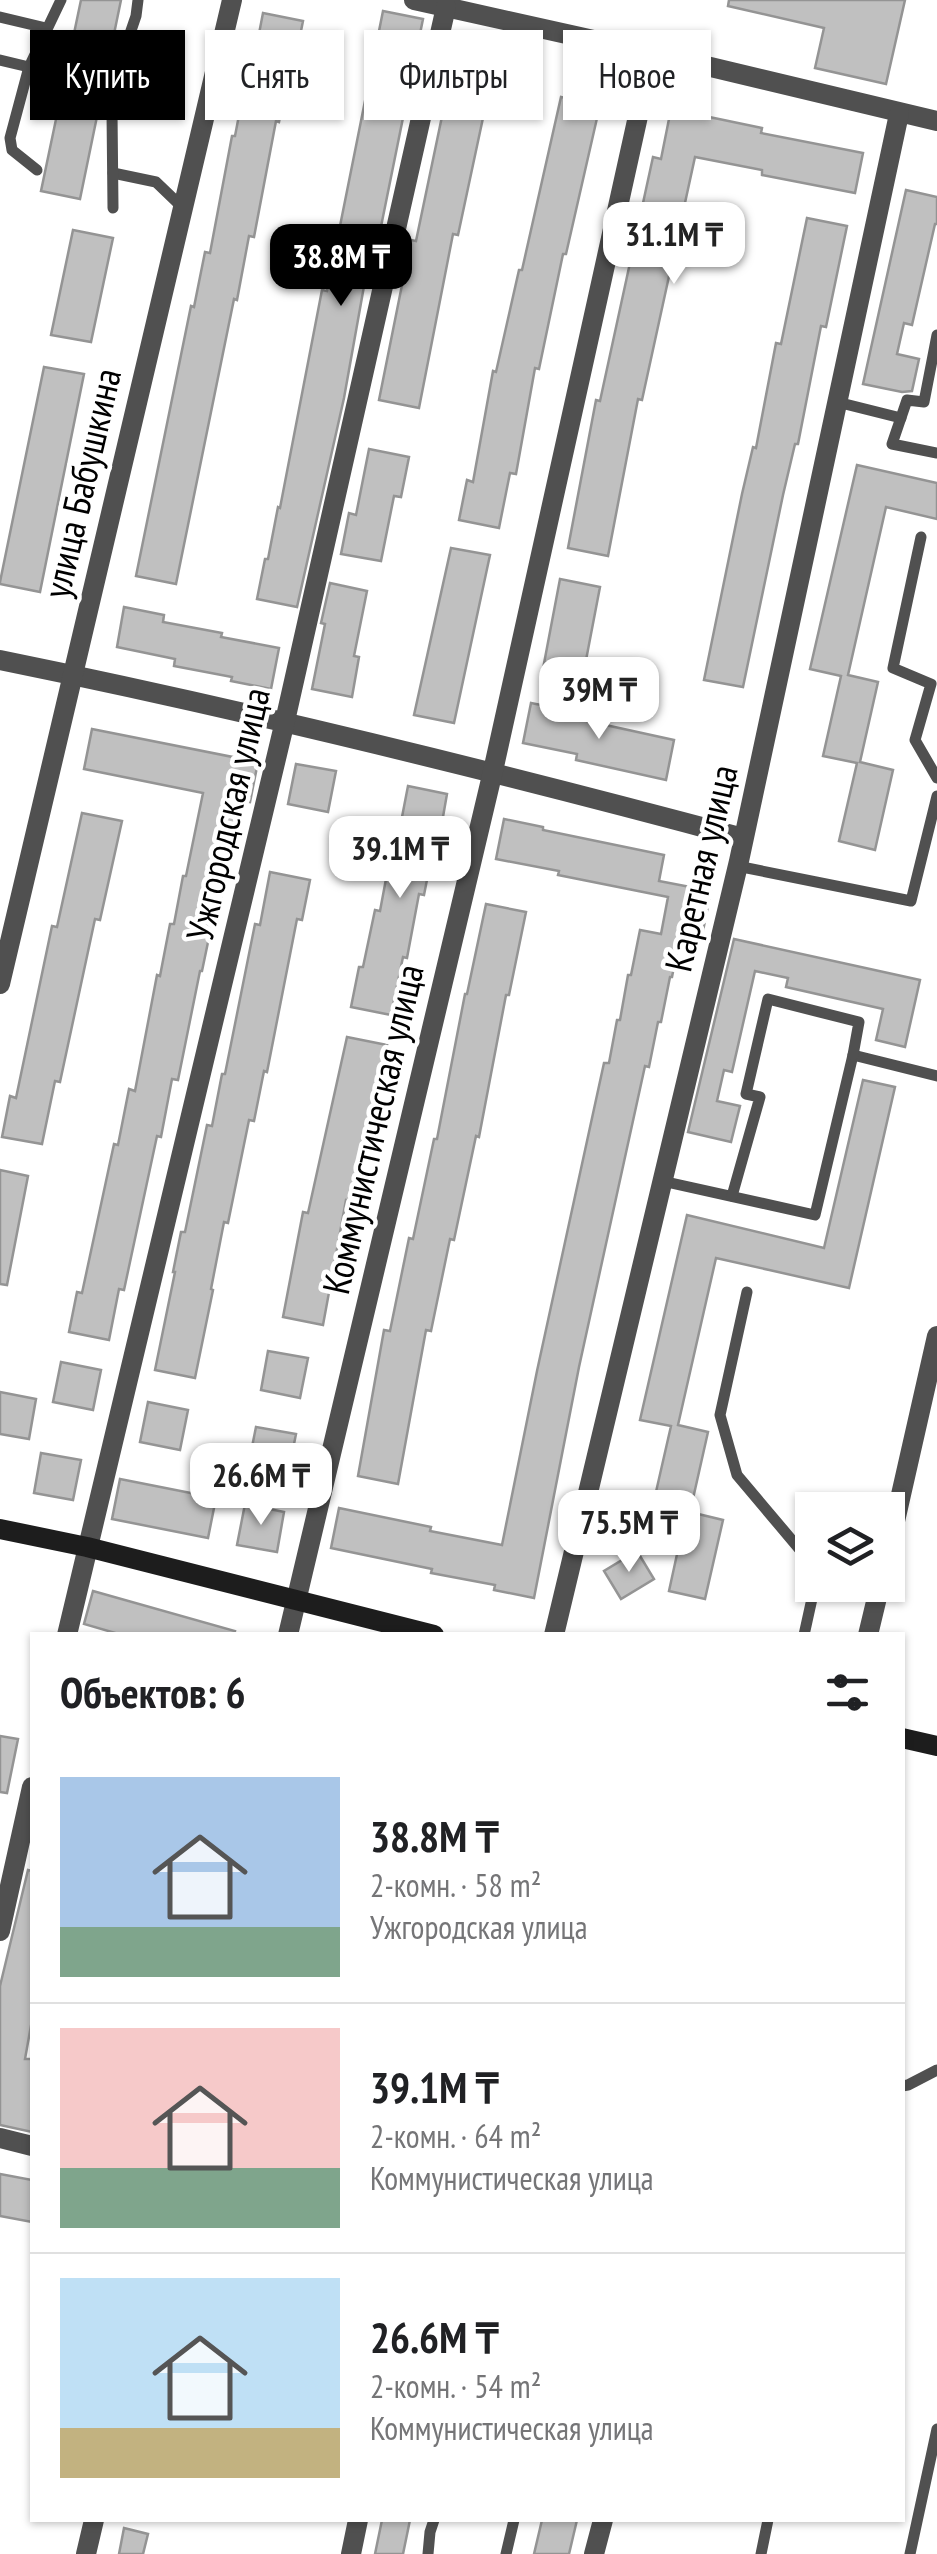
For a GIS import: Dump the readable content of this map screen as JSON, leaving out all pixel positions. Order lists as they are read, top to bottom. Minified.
{"streets":{"street":["улица Бабушкина","Ужгородская улица","Каретная улица","Коммунистическая улица"]},"page":{"chip":["Купить","Снять","Фильтры","Новое"],"price":["31.1M ₸","38.8M ₸","39M ₸","39.1M ₸","26.6M ₸","75.5M ₸"],"heading":"Объектов: 6","list":[{"name":"38.8M ₸","note":"2-комн. · 58 m² · Ужгородская улица"},{"name":"39.1M ₸","note":"2-комн. · 64 m² · Коммунистическая улица"},{"name":"26.6M ₸","note":"2-комн. · 54 m² · Коммунистическая улица"}]}}
